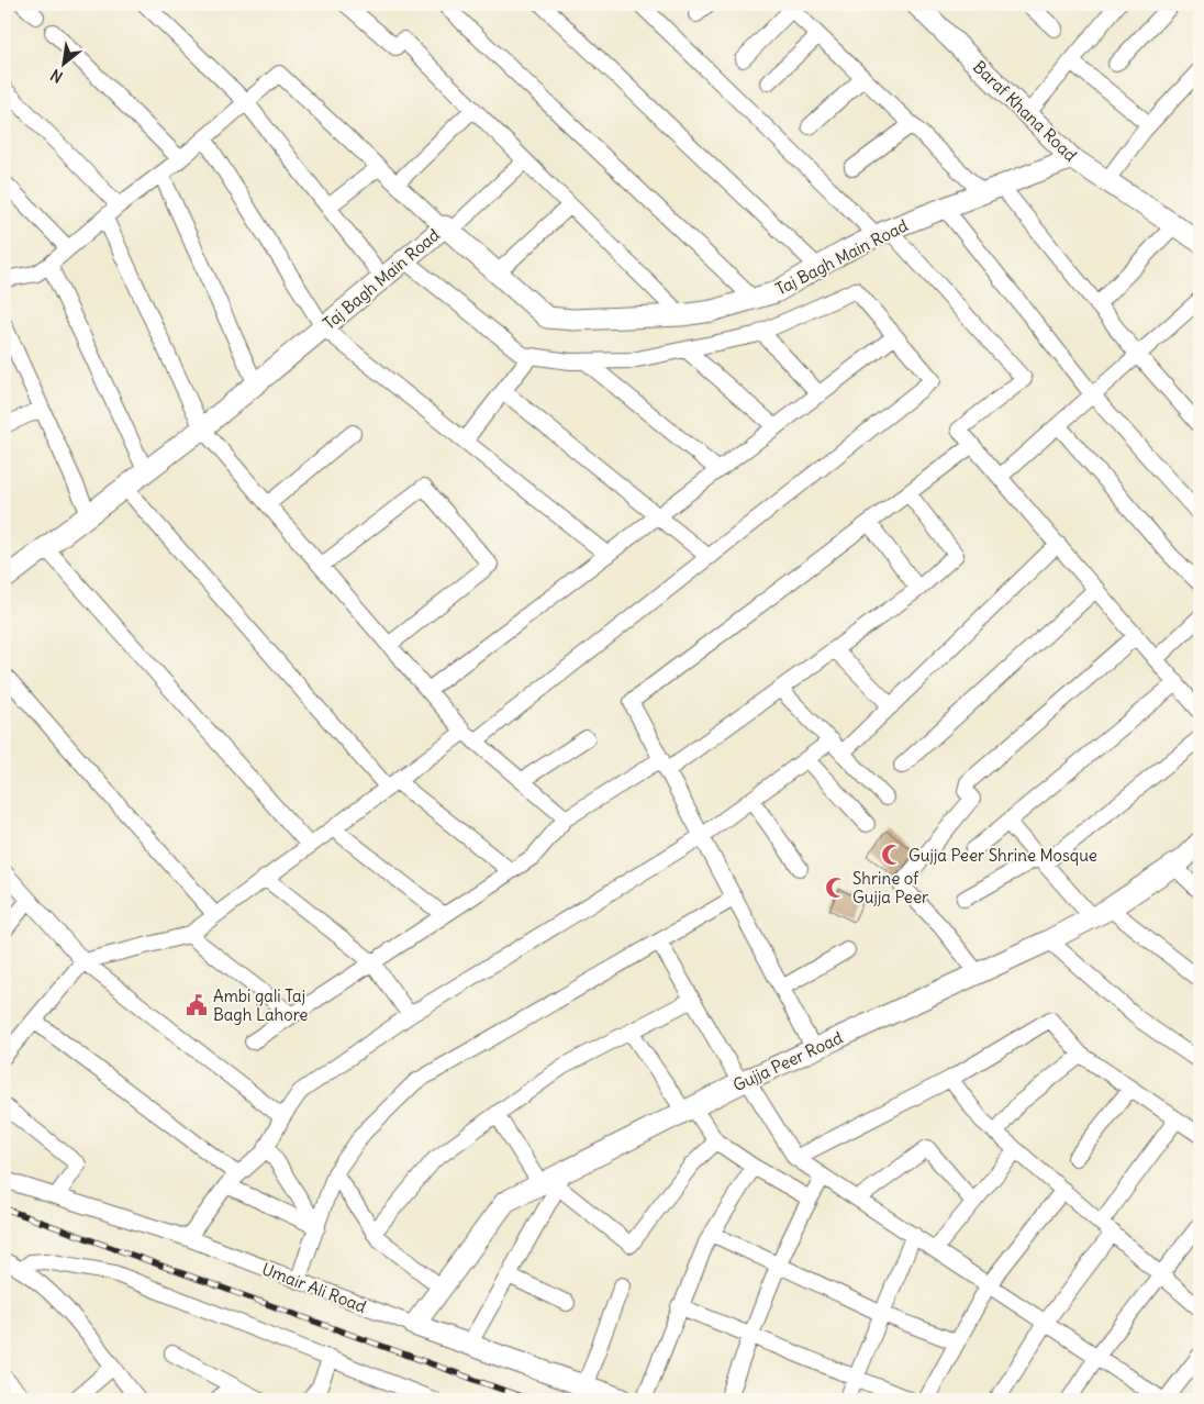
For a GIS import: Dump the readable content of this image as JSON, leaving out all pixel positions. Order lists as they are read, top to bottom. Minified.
{"streets":{"street":["Baraf Khana Road","Taj Bagh Main Road","Gujja Peer Road","Umair Ali Road"]},"crossings":[["Baraf Khana Road","Taj Bagh Main Road"],["Gujja Peer Road","Umair Ali Road"]],"places":{"mosque":["Gujja Peer Shrine Mosque","Shrine of Gujja Peer"],"public building":["Ambi gali Taj Bagh Lahore"]},"north":"bottom left"}
